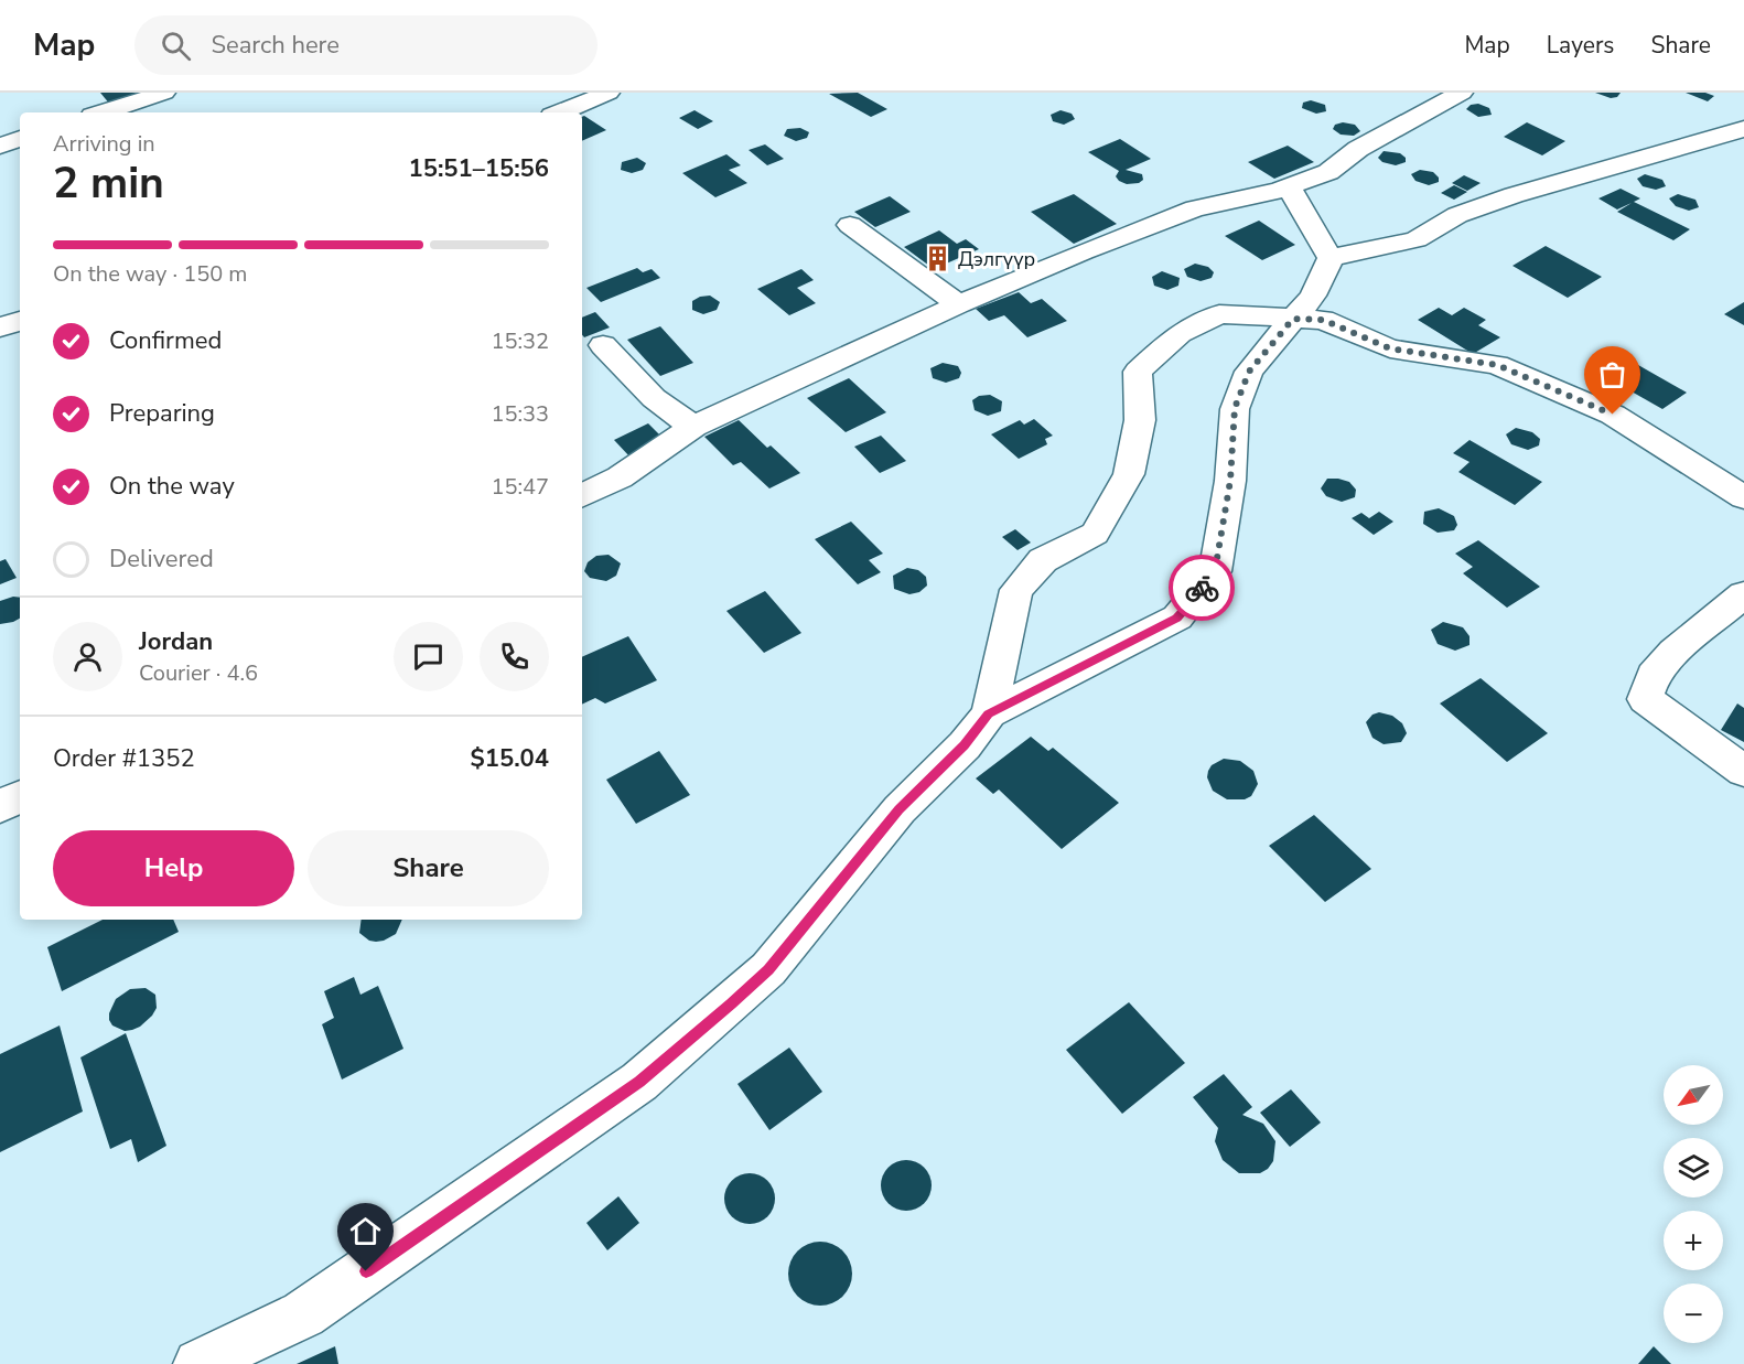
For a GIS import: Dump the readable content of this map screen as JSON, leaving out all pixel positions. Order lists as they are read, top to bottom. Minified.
{"places":{"building":["Дэлгүүр"]},"north":"bottom left","page":{"header":"Map","search":"Search here","nav":["Map","Layers","Share"],"heading":["2 min","Arriving in","15:51–15:56"],"panel":["Jordan","Courier · 4.6","Order #1352","$15.04"],"bar":"On the way · 150 m","list":[["Confirmed","15:32"],["Preparing","15:33"],["On the way","15:47"],"Delivered"],"buttons":["Help","Share"],"map_buttons":["+","−"]}}
